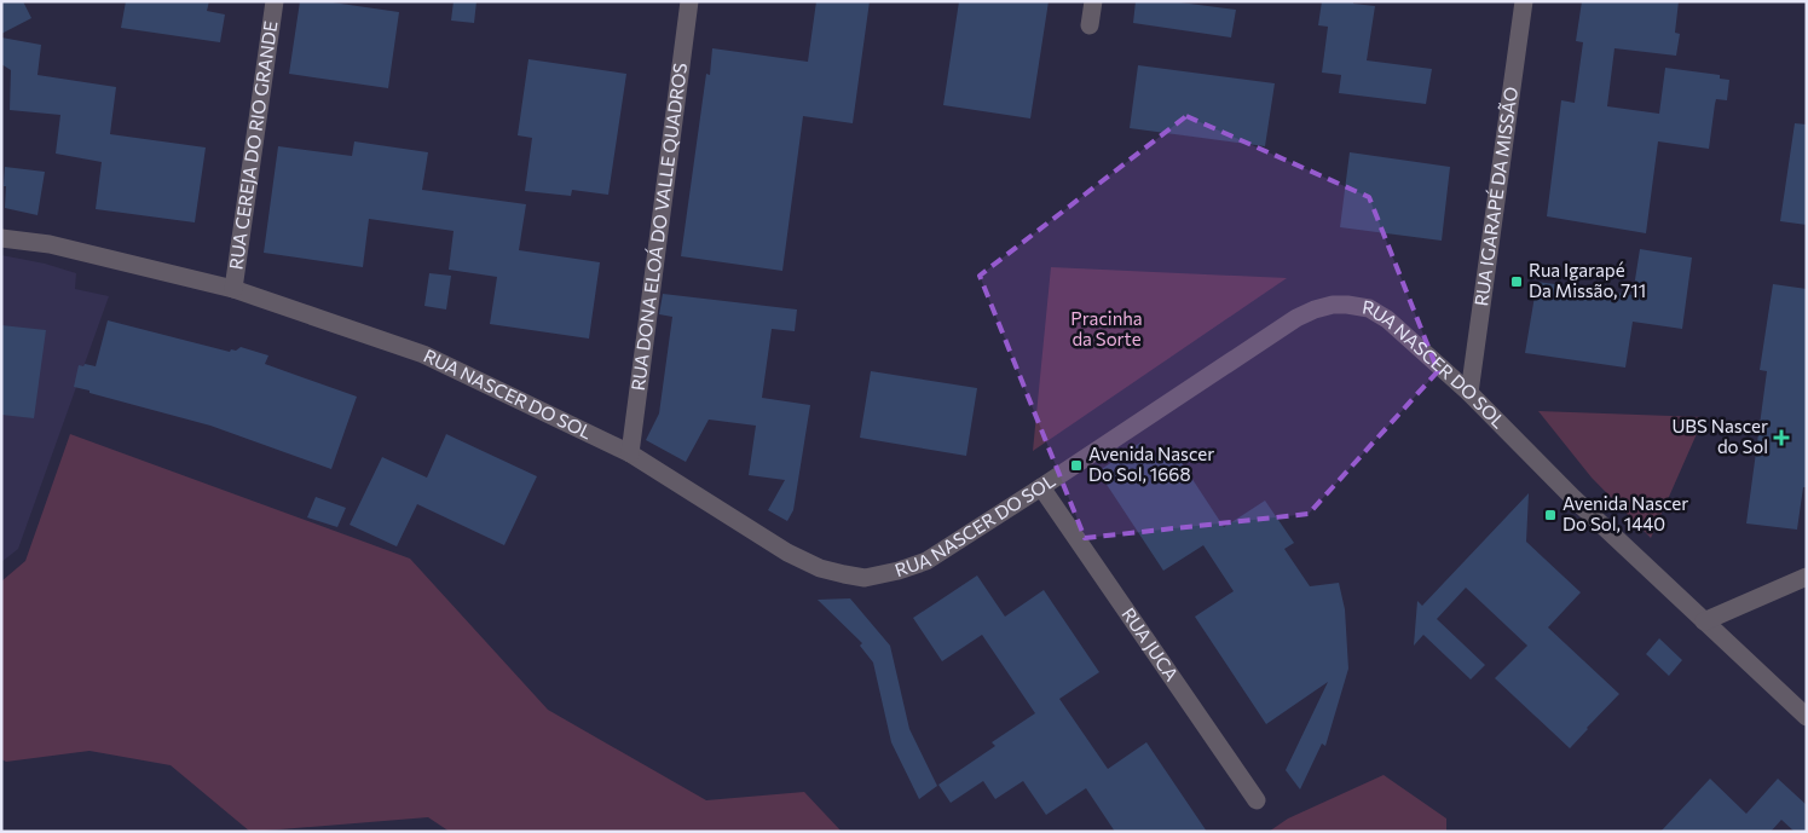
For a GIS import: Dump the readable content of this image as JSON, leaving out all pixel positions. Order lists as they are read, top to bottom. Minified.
{"streets":{"street":["RUA CEREJA DO RIO GRANDE","RUA IGARAPÉ DA MISSÃO","RUA DONA ELOÁ DO VALLE QUADROS","RUA NASCER DO SOL","RUA JUCA"]},"crossings":[["RUA CEREJA DO RIO GRANDE","RUA NASCER DO SOL"],["RUA IGARAPÉ DA MISSÃO","RUA NASCER DO SOL"],["RUA DONA ELOÁ DO VALLE QUADROS","RUA NASCER DO SOL"],["RUA NASCER DO SOL","RUA JUCA"]],"parks":["Pracinha da Sorte"],"places":{"transit":["Rua Igarapé Da Missão, 711","Avenida Nascer Do Sol, 1668","Avenida Nascer Do Sol, 1440"],"health":["UBS Nascer do Sol"]}}
